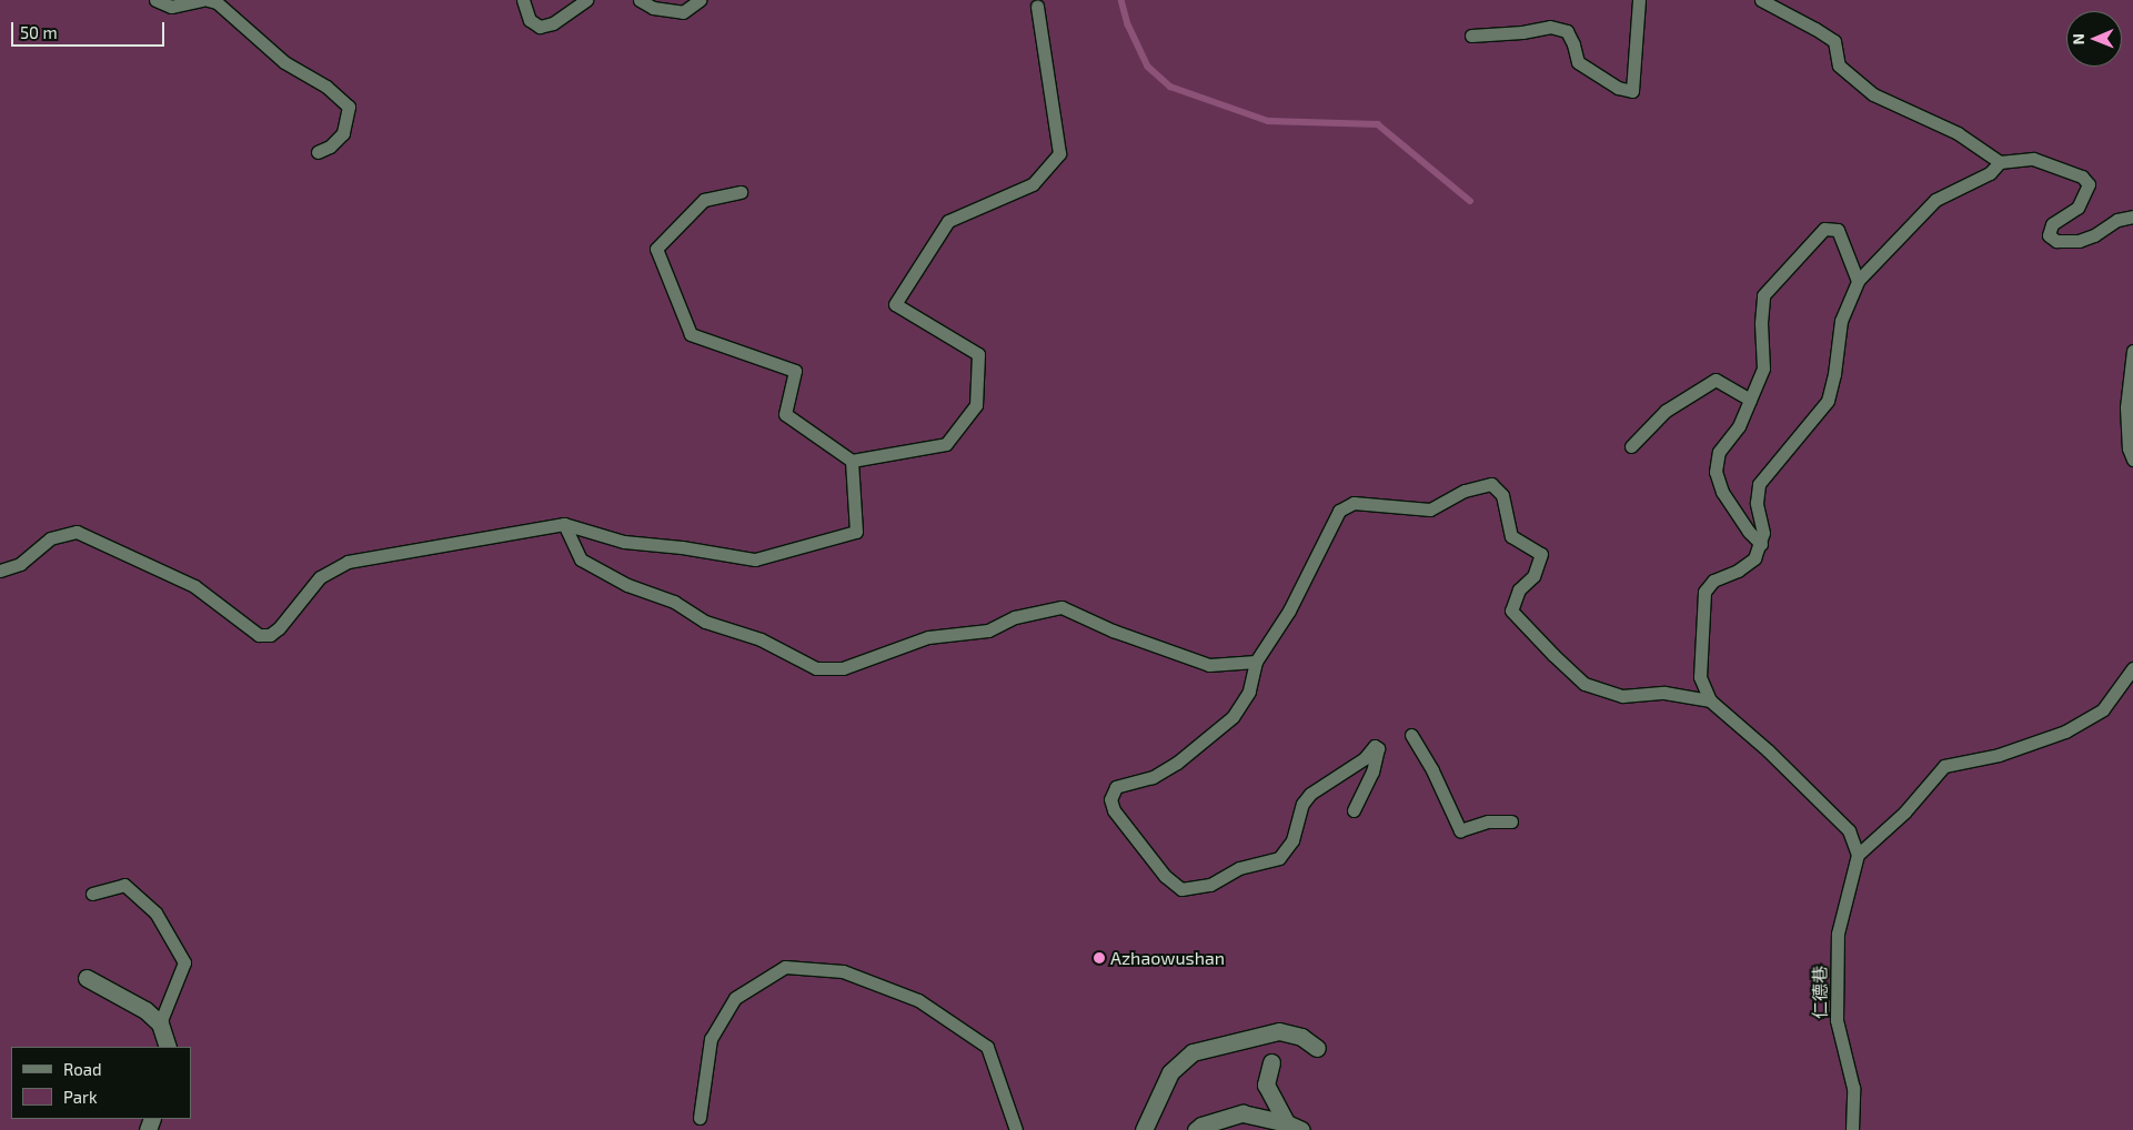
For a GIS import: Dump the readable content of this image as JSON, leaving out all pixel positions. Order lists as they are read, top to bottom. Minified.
{"streets":{"lane":["仁德巷"]},"places":["Azhaowushan"],"legend":["Road","Park"],"scale_bar":"50 m","north":"left"}
